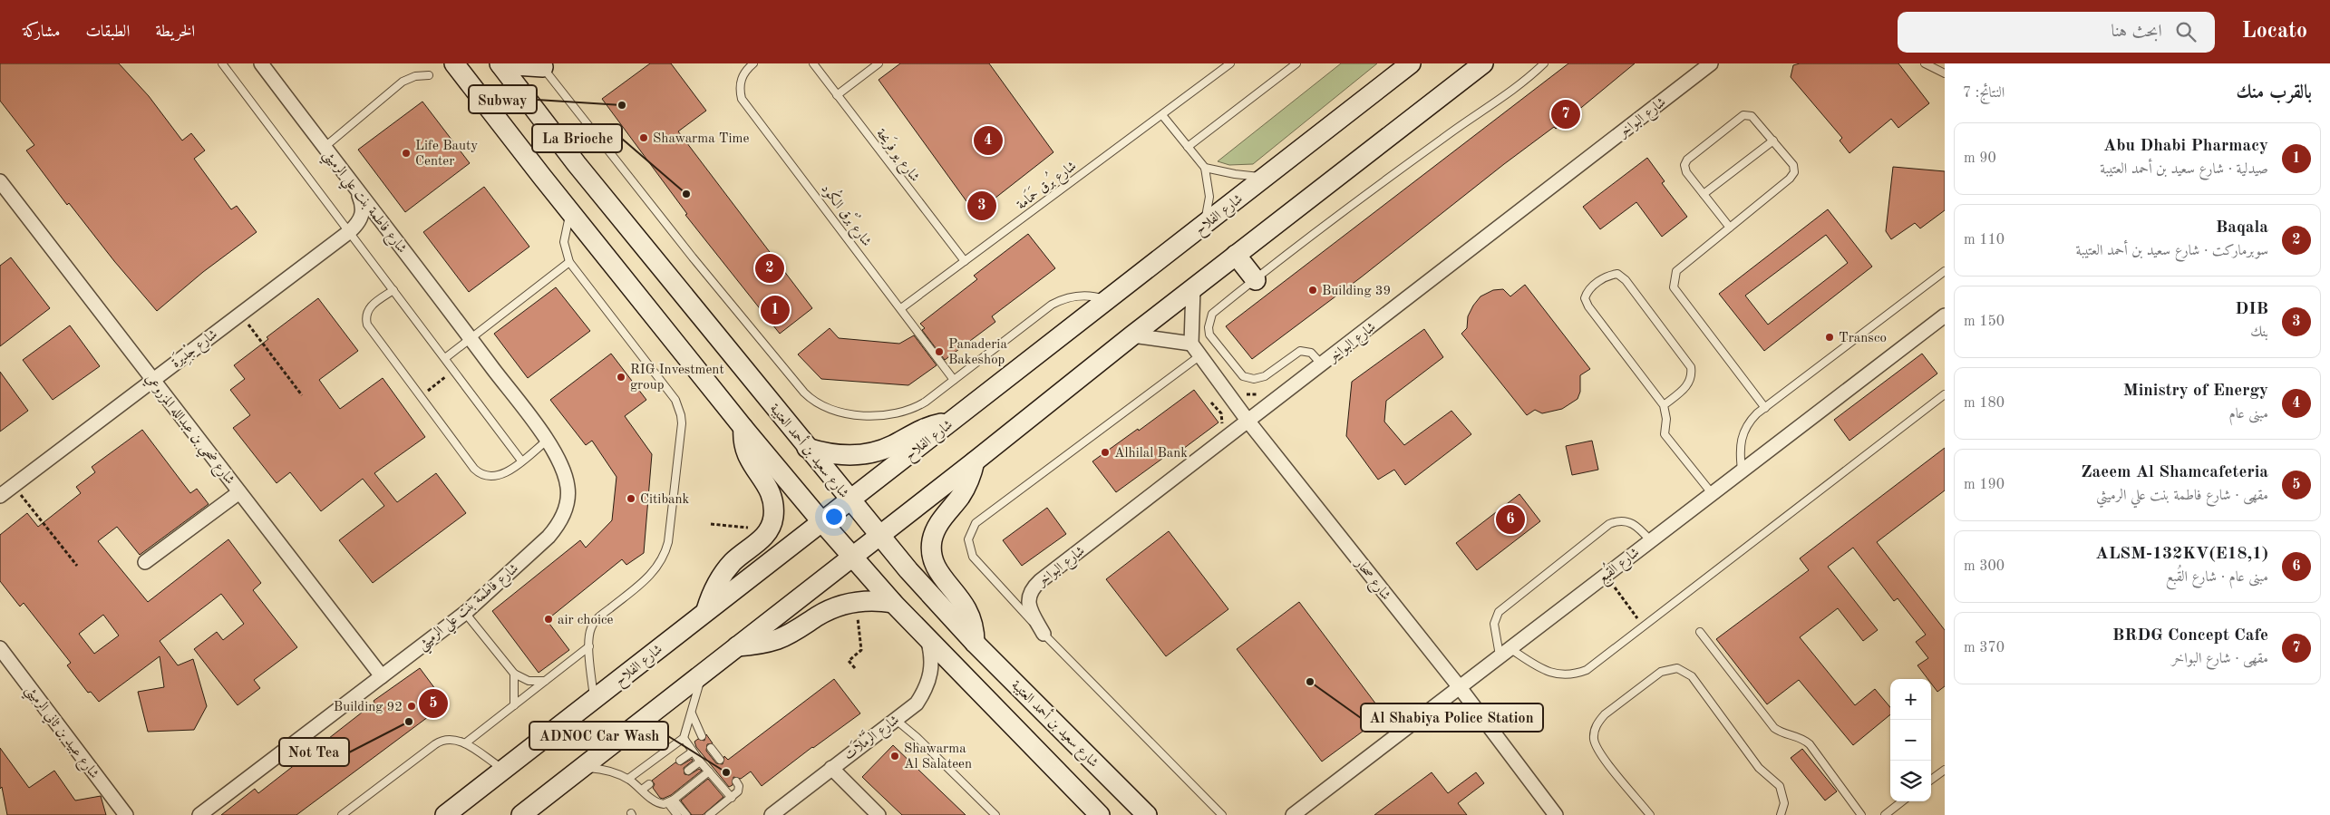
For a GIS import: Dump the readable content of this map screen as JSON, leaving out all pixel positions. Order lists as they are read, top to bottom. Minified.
{"streets":{"main road":["شارع الفلاح","شارع سعيد بن أحمد العتيبة"],"street":["شارع البواخر","شارع فاطمة بنت علي الرميثي","شارع جْدِيرَة","شارع ضحي بن عبدالله المزروعي","شارع القُبع","شارع صحار","شارع عبيد بن ثاني الرميثي","شارع الرَّمْلاَت"],"lane":["شارع يو فرَيحة","شارع بُرق حَمَامة","شارع بُرْق الكُود"]},"crossings":[["شارع البواخر","شارع صحار"],["شارع يو فرَيحة","شارع بُرق حَمَامة"],["شارع بُرق حَمَامة","شارع بُرْق الكُود"],["شارع فاطمة بنت علي الرميثي","شارع جْدِيرَة"],["شارع فاطمة بنت علي الرميثي","شارع ضحي بن عبدالله المزروعي"],["شارع الفلاح","شارع سعيد بن أحمد العتيبة"],["شارع جْدِيرَة","شارع ضحي بن عبدالله المزروعي"],["شارع القُبع","شارع صحار"]],"places":["Subway","Shawarma Time","Life Bauty Center","La Brioche","Building 39","Transco","Panaderia Bakeshop","RIG Investment group","Alhilal Bank","Citibank","air choice","Al Shabiya Police Station","Building 92","Not Tea","Shawarma Al Salateen","ADNOC Car Wash"],"page":{"header":"Locato","search":"ابحث هنا","nav":["الخريطة","الطبقات","مشاركة"],"heading":["بالقرب منك","النتائج: 7"],"pins":["7","4","3","2","1","6","5"],"list":[{"mark":"1","name":"Abu Dhabi Pharmacy","note":"صيدلية · شارع سعيد بن أحمد العتيبة","value":"90 m"},{"mark":"2","name":"Baqala","note":"سوبرماركت · شارع سعيد بن أحمد العتيبة","value":"110 m"},{"mark":"3","name":"DIB","note":"بنك","value":"150 m"},{"mark":"4","name":"Ministry of Energy","note":"مبنى عام","value":"180 m"},{"mark":"5","name":"Zaeem Al Shamcafeteria","note":"مقهى · شارع فاطمة بنت علي الرميثي","value":"190 m"},{"mark":"6","name":"ALSM-132KV(E18,1)","note":"مبنى عام · شارع القُبع","value":"300 m"},{"mark":"7","name":"BRDG Concept Cafe","note":"مقهى · شارع البواخر","value":"370 m"}],"map_buttons":["+","−"]}}
